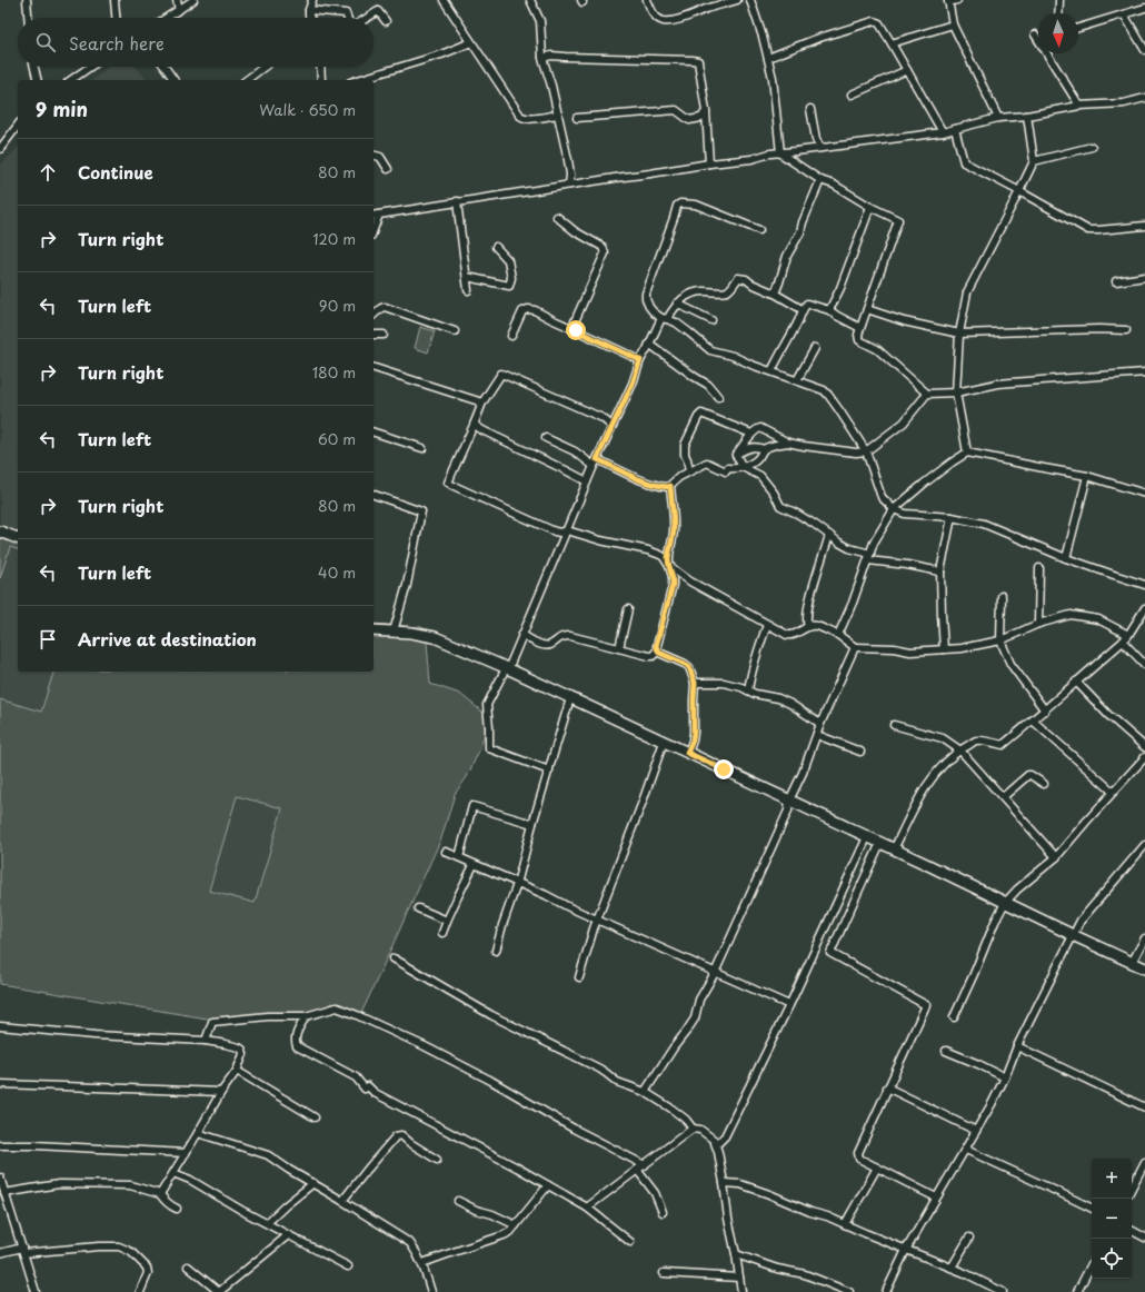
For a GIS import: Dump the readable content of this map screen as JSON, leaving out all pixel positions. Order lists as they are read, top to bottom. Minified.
{"north":"bottom","page":{"search":"Search here","heading":["9 min","Walk · 650 m"],"list":[["Continue","80 m"],["Turn right","120 m"],["Turn left","90 m"],["Turn right","180 m"],["Turn left","60 m"],["Turn right","80 m"],["Turn left","40 m"],"Arrive at destination"],"map_buttons":["+","−"]}}
